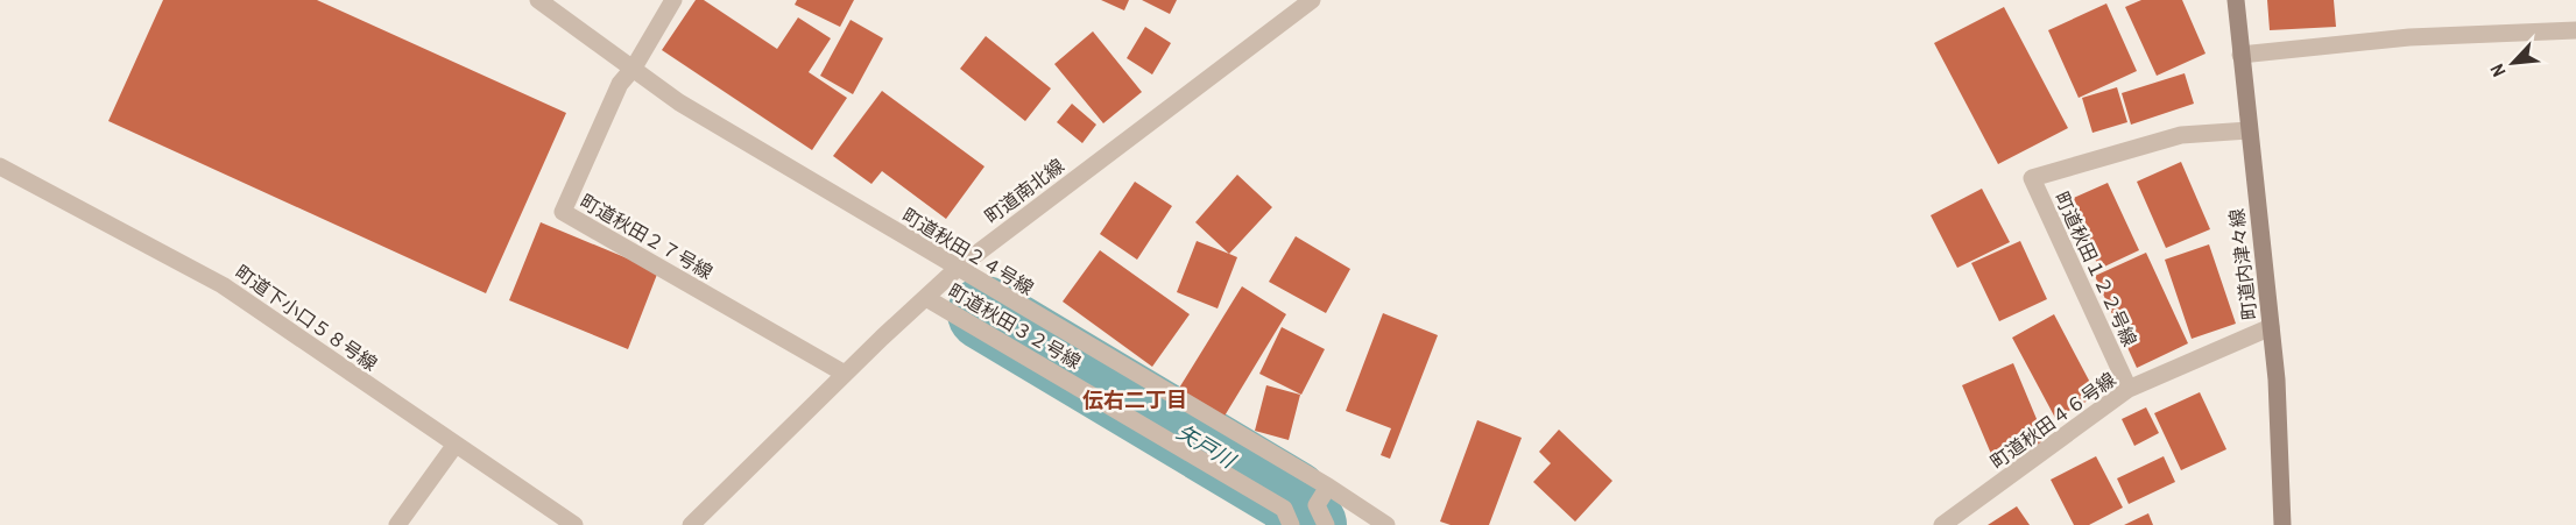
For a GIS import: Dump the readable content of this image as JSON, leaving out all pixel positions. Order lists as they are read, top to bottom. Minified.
{"streets":{"street":["町道南北線","町道秋田２７号線","町道秋田２４号線","町道内津々線","町道秋田１２２号線","町道下小口５８号線","町道秋田３２号線","町道秋田４６号線"]},"crossings":[["町道南北線","町道秋田２７号線"],["町道南北線","町道秋田２４号線"],["町道南北線","町道秋田３２号線"],["町道秋田２７号線","町道秋田２４号線"],["町道内津々線","町道秋田１２２号線"],["町道内津々線","町道秋田４６号線"],["町道秋田１２２号線","町道秋田４６号線"]],"districts":["伝右二丁目"],"water":["矢戸川"],"north":"bottom left"}
